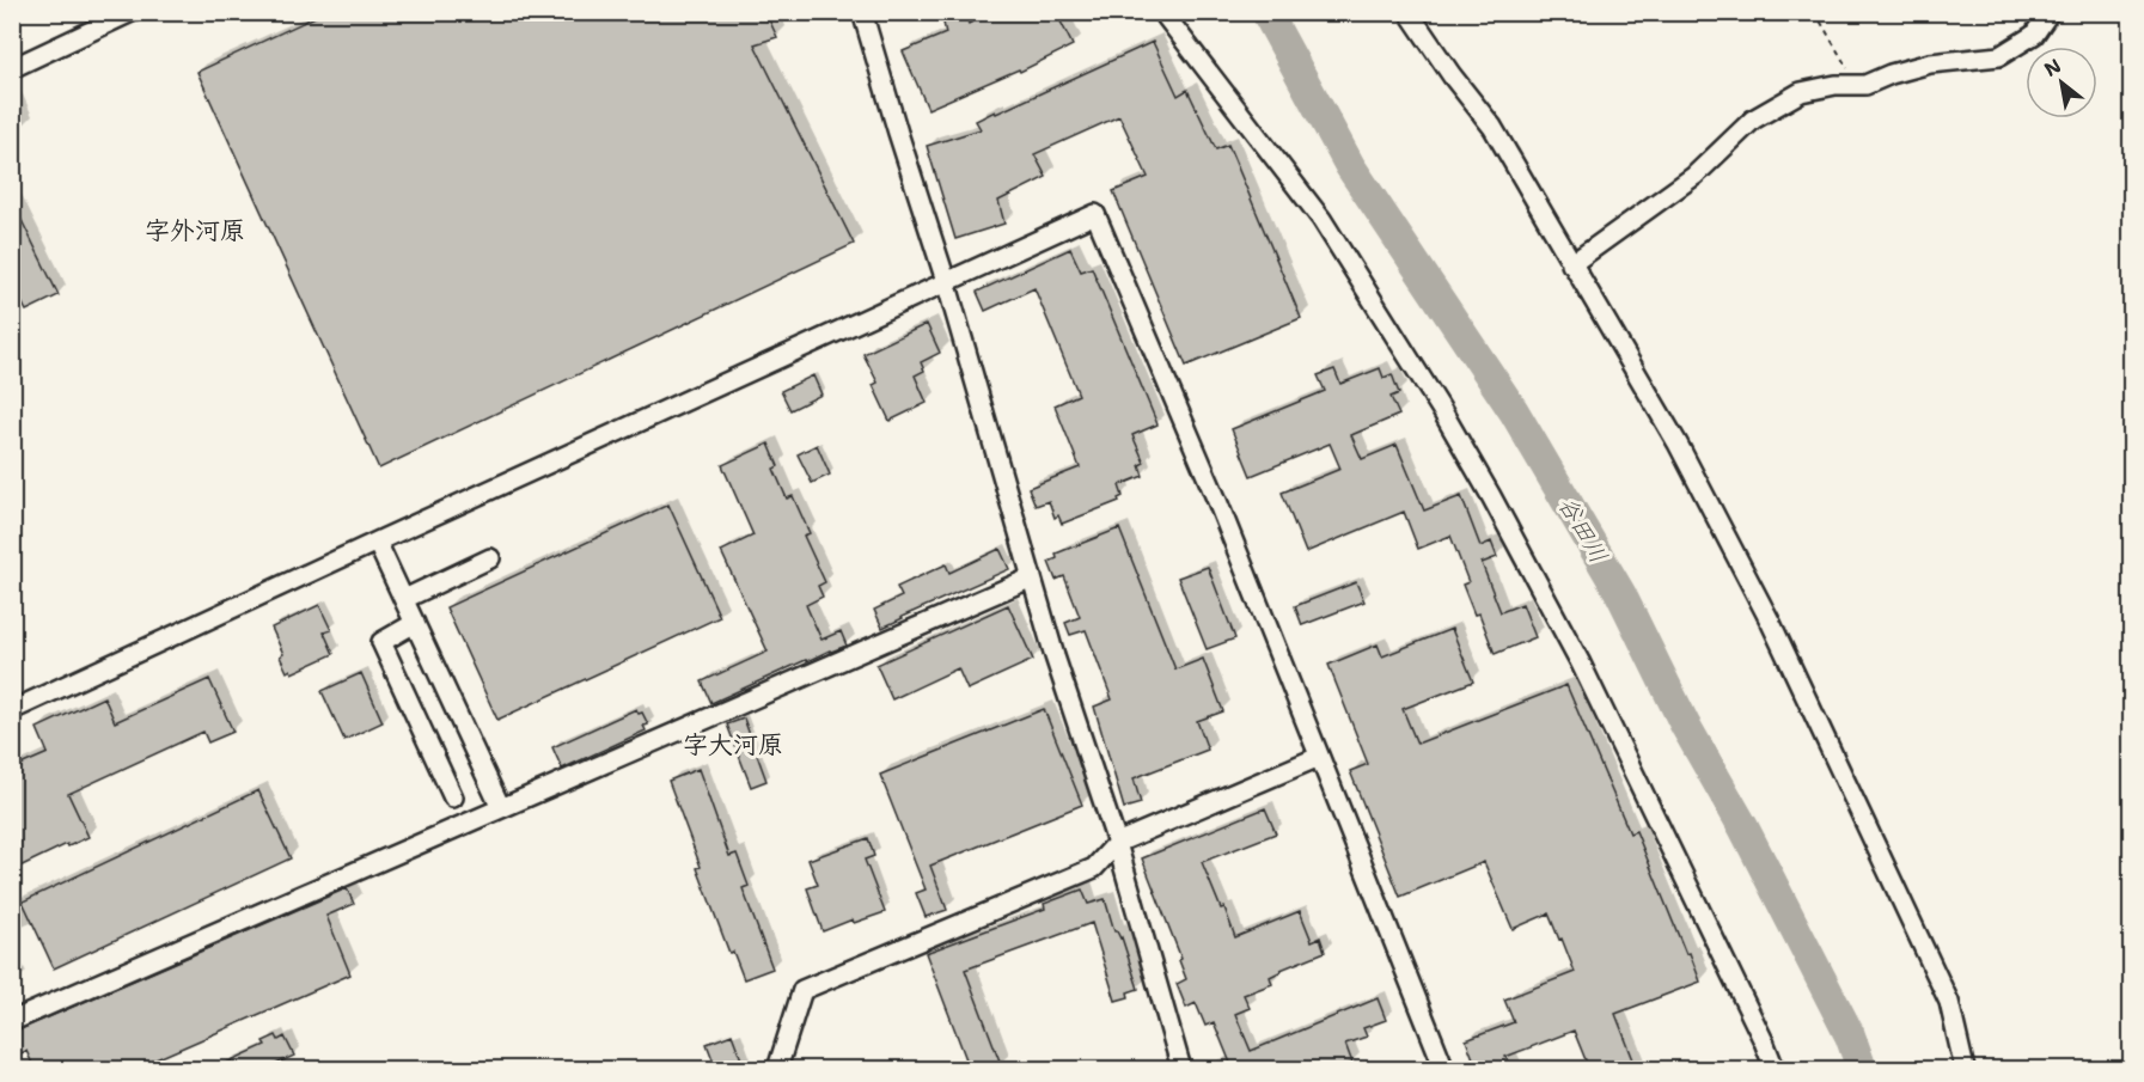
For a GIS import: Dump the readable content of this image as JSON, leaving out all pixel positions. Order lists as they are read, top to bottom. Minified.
{"districts":["字外河原","字大河原"],"water":["谷田川"],"north":"top left"}
